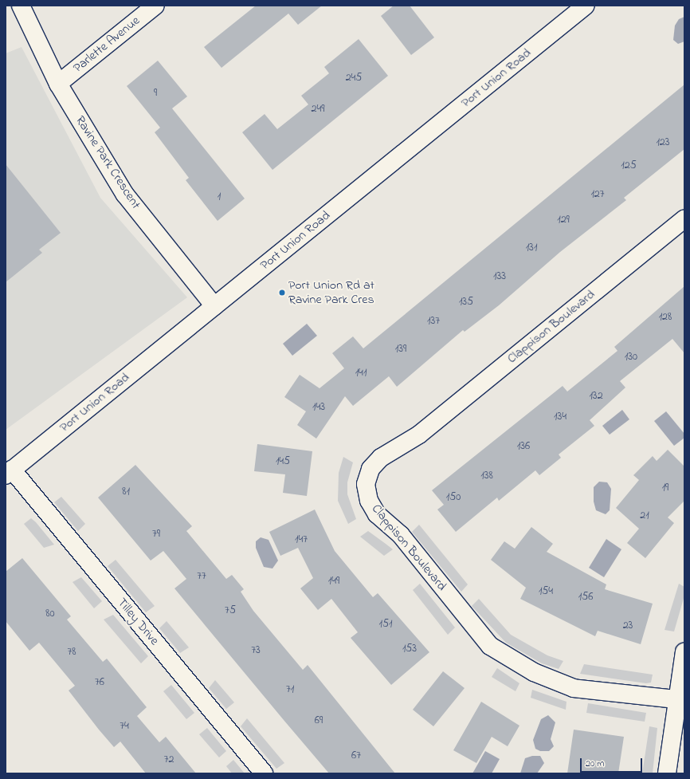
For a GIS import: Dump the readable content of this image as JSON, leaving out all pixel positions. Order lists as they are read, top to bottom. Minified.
{"streets":{"street":["Parlette Avenue","Port Union Road","Ravine Park Crescent","Clappison Boulevard","Tilley Drive"]},"crossings":[["Parlette Avenue","Ravine Park Crescent"],["Port Union Road","Ravine Park Crescent"],["Port Union Road","Tilley Drive"]],"places":["Port Union Rd at Ravine Park Cres"],"house_numbers":["245","9","249","123","125","127","1","129","131","133","135","128","137","139","130","141","132","143","134","136","145","138","19","81","150","21","79","147","77","149","154","156","75","80","151","23","153","73","78","76","71","69","74","67","72"],"scale_bar":"20 m"}
